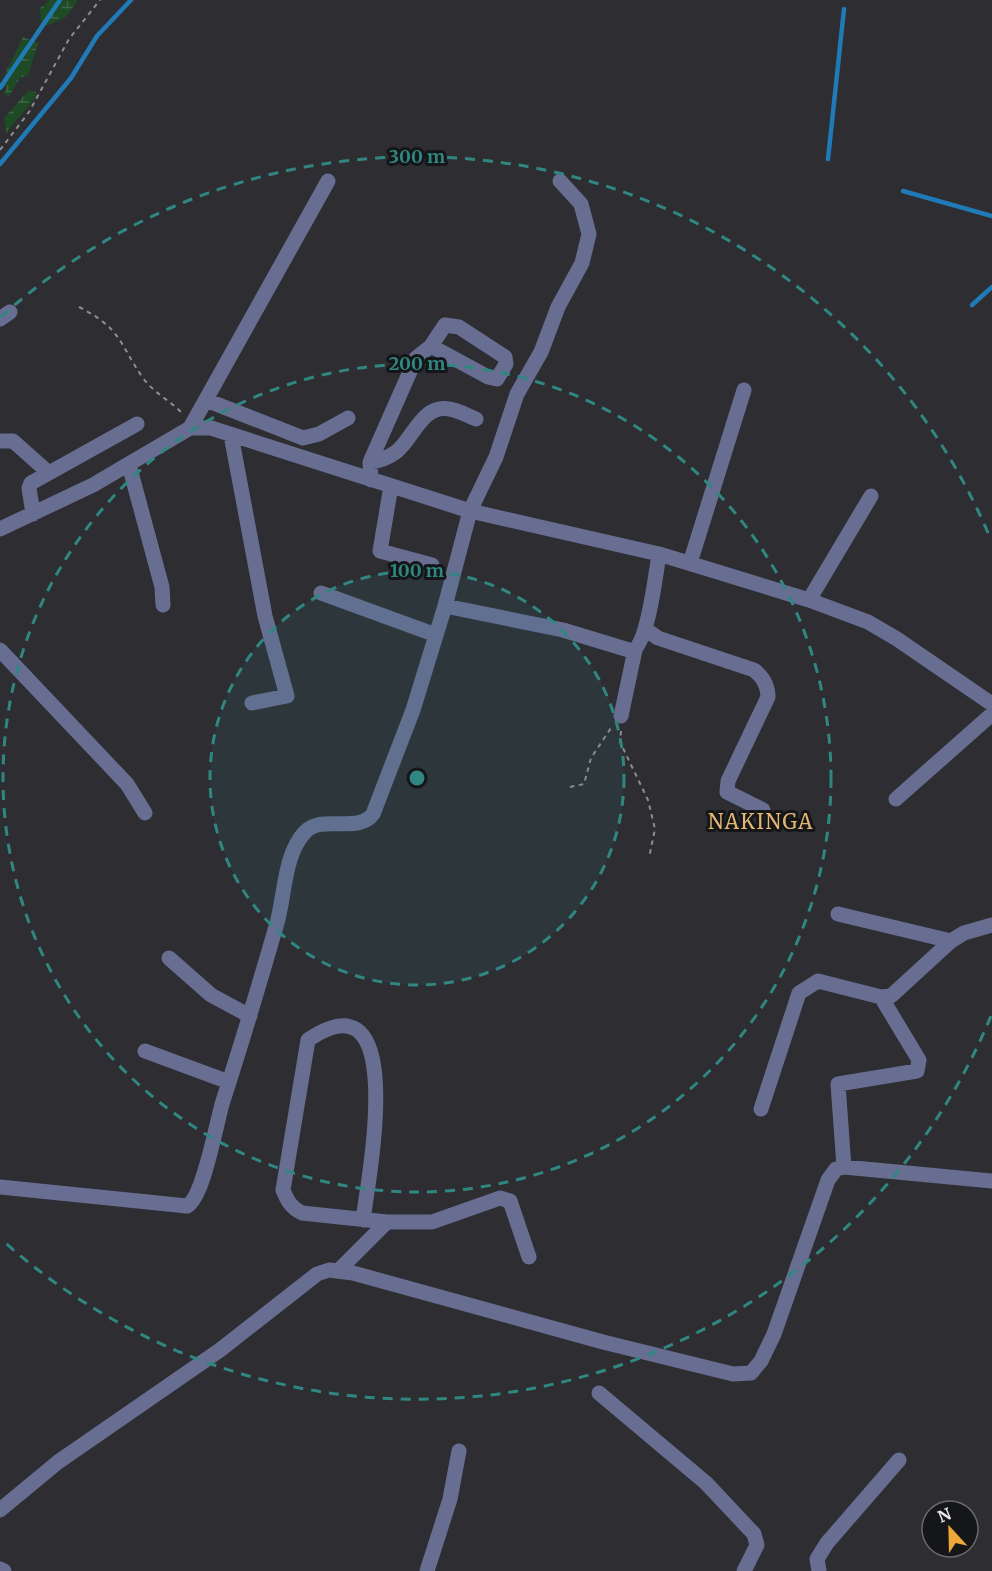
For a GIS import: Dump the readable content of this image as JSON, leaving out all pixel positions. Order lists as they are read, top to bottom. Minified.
{"districts":["NAKINGA"],"north":"top","rings":["300 m","200 m","100 m"]}
